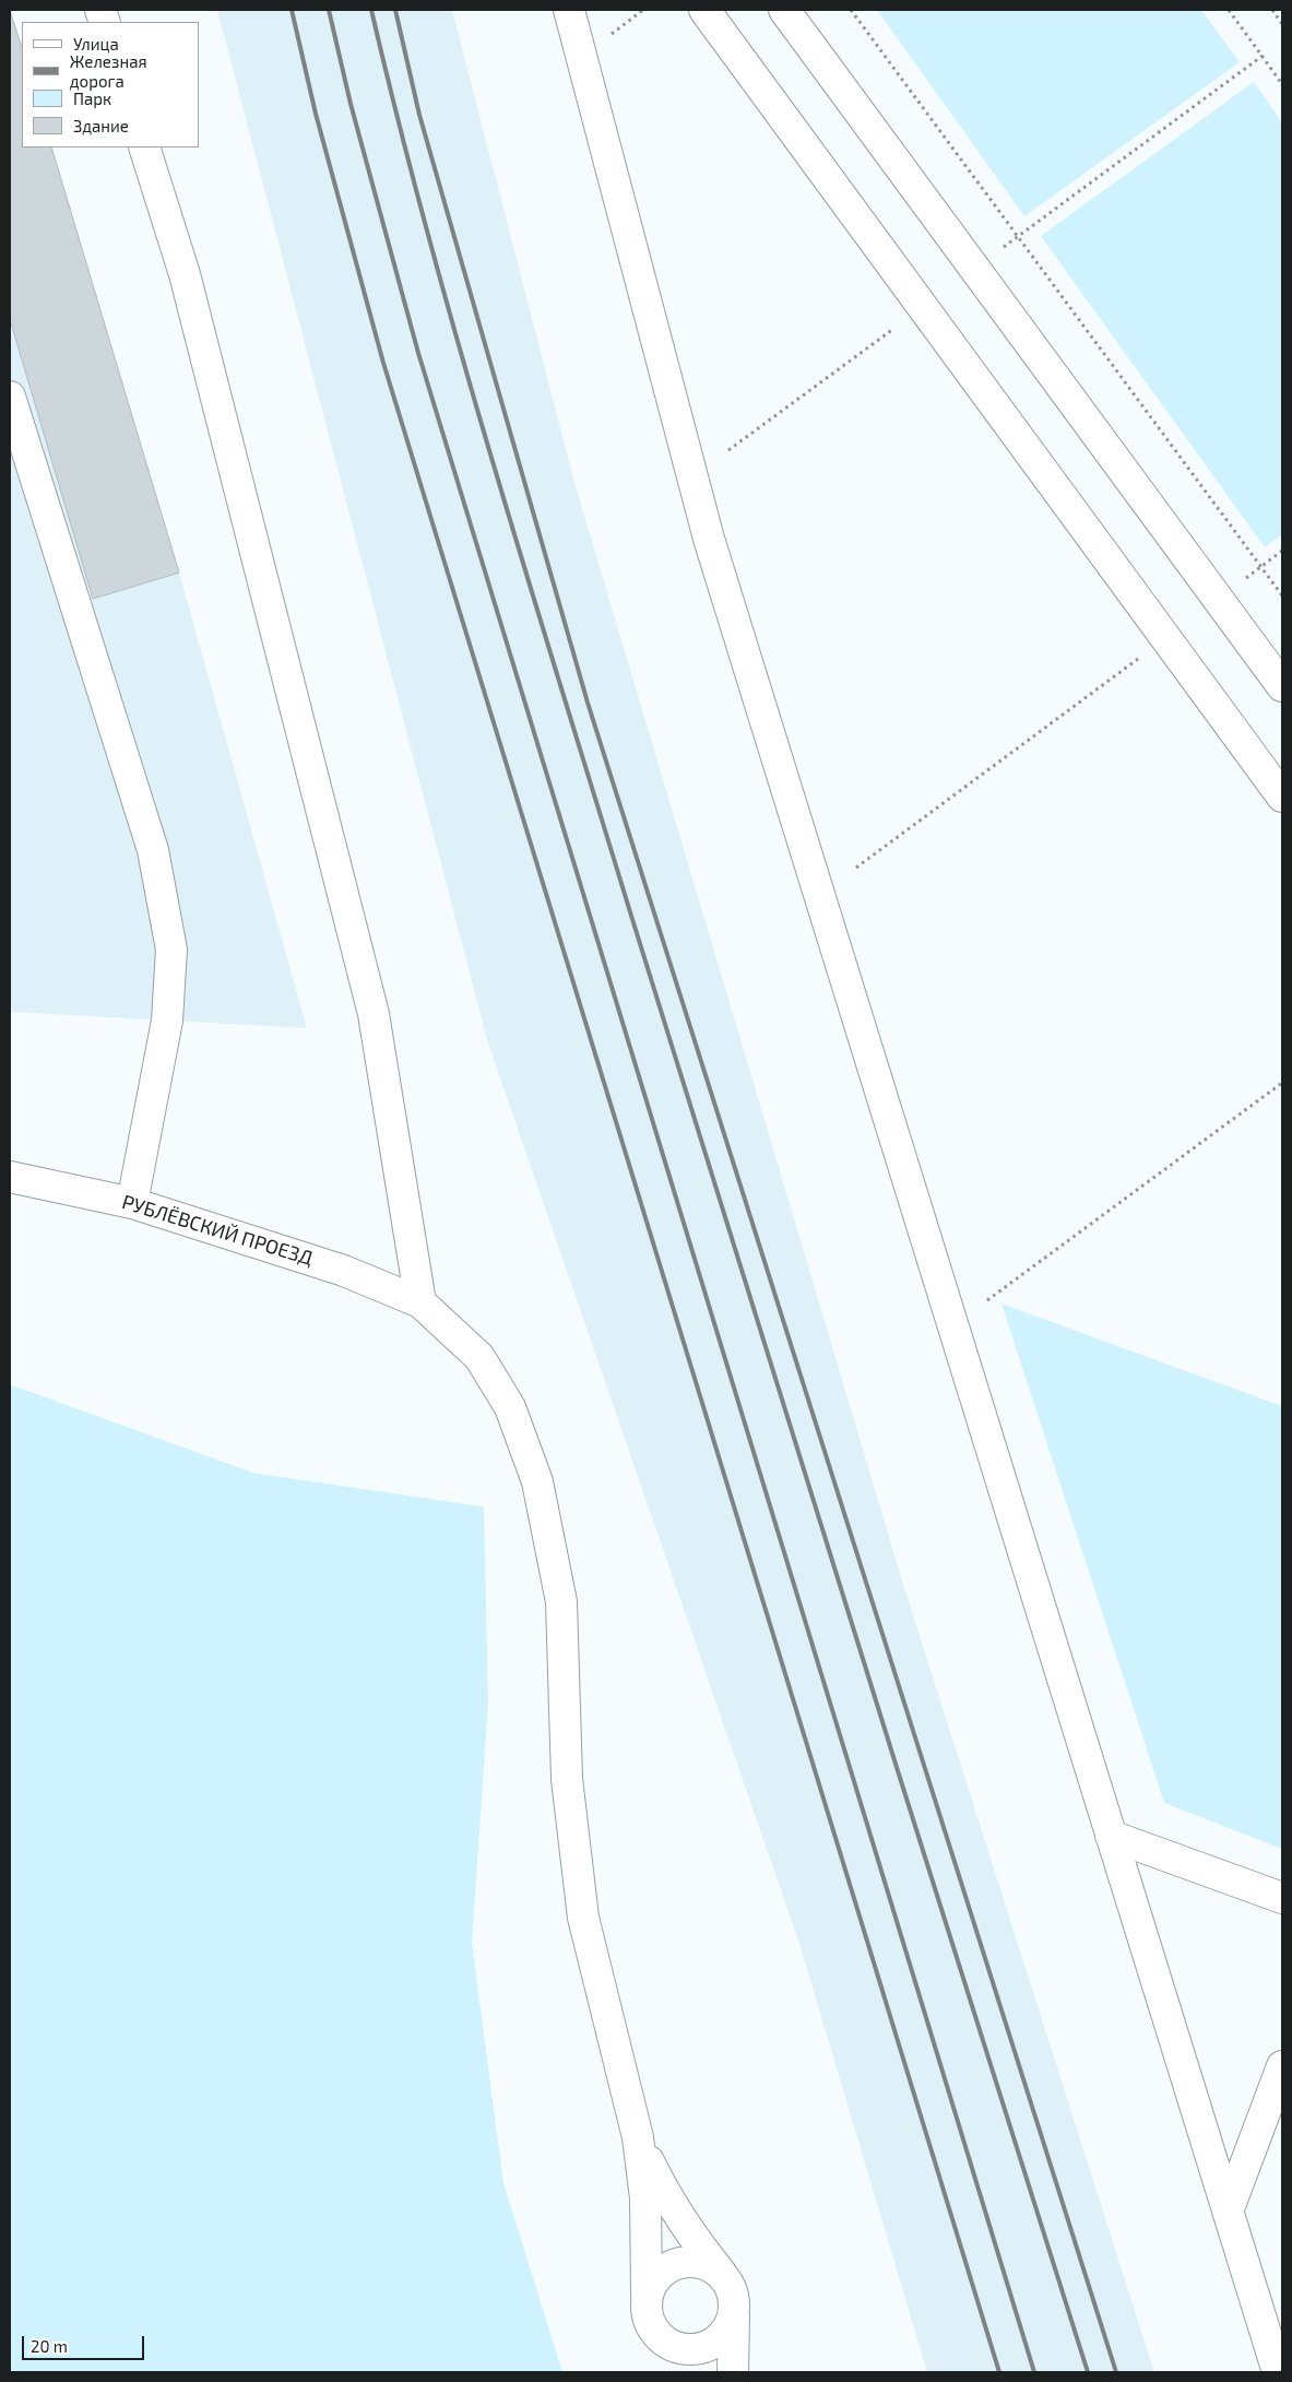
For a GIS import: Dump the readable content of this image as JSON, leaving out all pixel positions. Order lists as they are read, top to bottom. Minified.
{"streets":{"street":["РУБЛЁВСКИЙ ПРОЕЗД"]},"legend":["Улица","Железная дорога","Парк","Здание"],"scale_bar":"20 m"}
